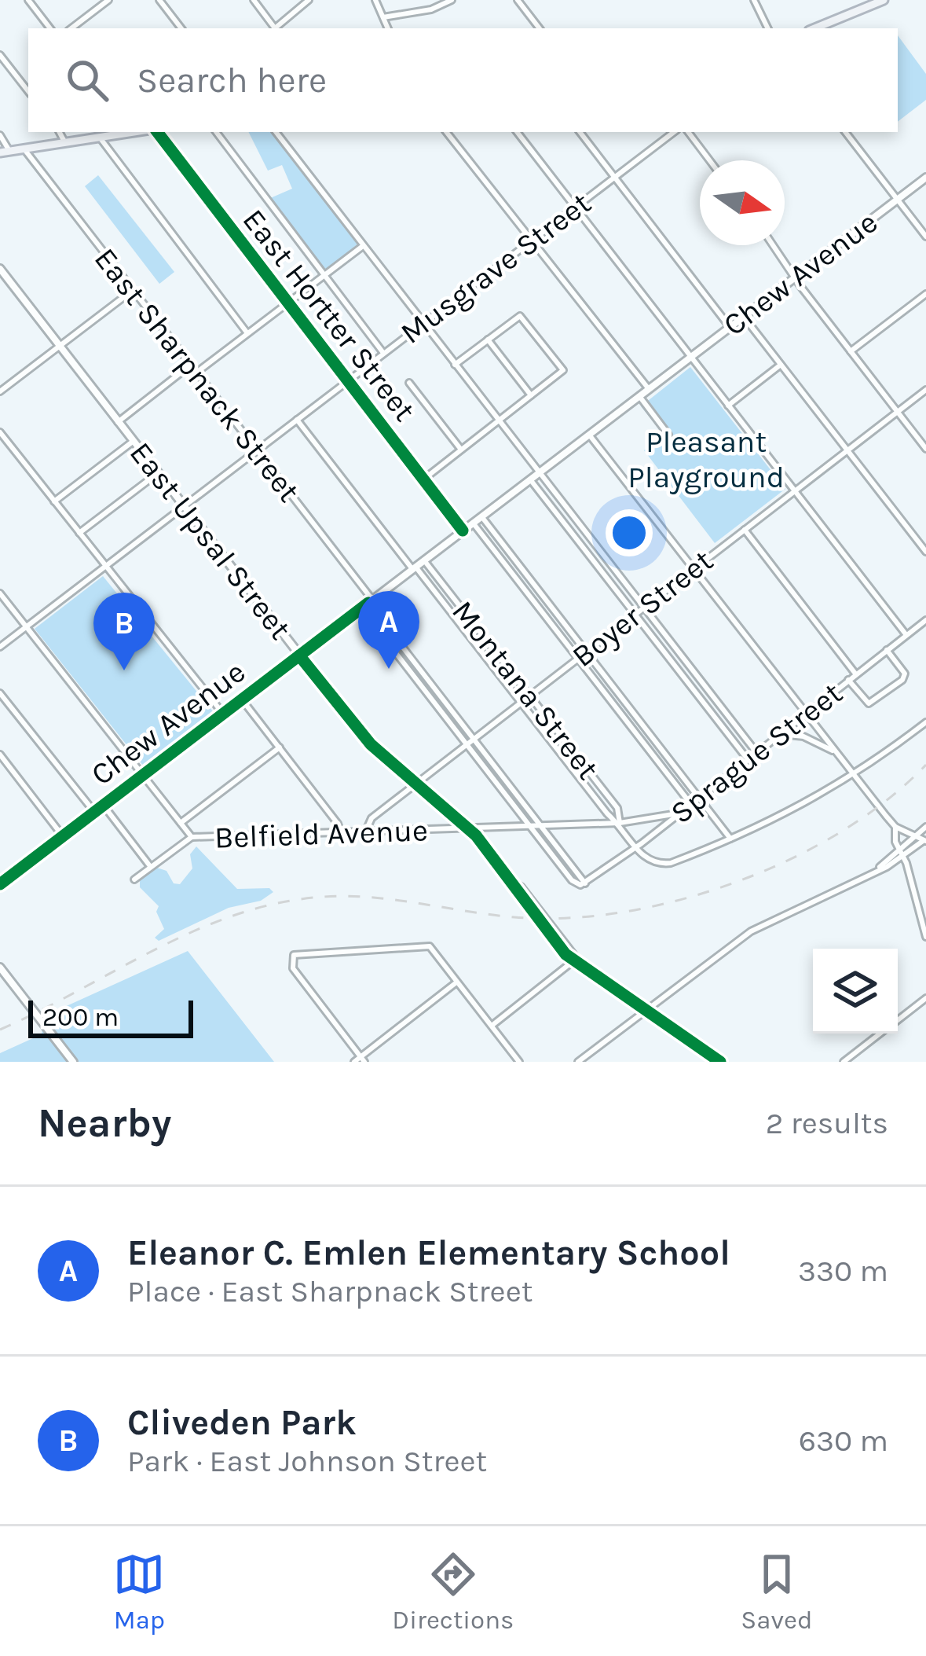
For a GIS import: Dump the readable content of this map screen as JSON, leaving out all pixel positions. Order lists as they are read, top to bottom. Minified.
{"streets":{"street":["Musgrave Street","Chew Avenue","East Hortter Street","East Sharpnack Street","East Upsal Street","Boyer Street","Montana Street","Sprague Street","Belfield Avenue"]},"crossings":[["Musgrave Street","East Hortter Street"],["Musgrave Street","East Sharpnack Street"],["Musgrave Street","East Upsal Street"],["Musgrave Street","Montana Street"],["Chew Avenue","East Hortter Street"],["Chew Avenue","East Sharpnack Street"],["Chew Avenue","East Upsal Street"],["Chew Avenue","Montana Street"],["East Sharpnack Street","Boyer Street"],["East Sharpnack Street","Sprague Street"],["East Sharpnack Street","Belfield Avenue"],["East Upsal Street","Boyer Street"],["East Upsal Street","Belfield Avenue"],["Boyer Street","Montana Street"],["Boyer Street","Belfield Avenue"],["Montana Street","Sprague Street"],["Montana Street","Belfield Avenue"],["Sprague Street","Belfield Avenue"]],"parks":["Pleasant Playground"],"scale_bar":"200 m","north":"right","page":{"search":"Search here","pins":["A","B"],"scale":"200 m","heading":["Nearby","2 results"],"list":[{"mark":"A","name":"Eleanor C. Emlen Elementary School","note":"Place · East Sharpnack Street","value":"330 m"},{"mark":"B","name":"Cliveden Park","note":"Park · East Johnson Street","value":"630 m"}],"nav":["Map","Directions","Saved"]}}
